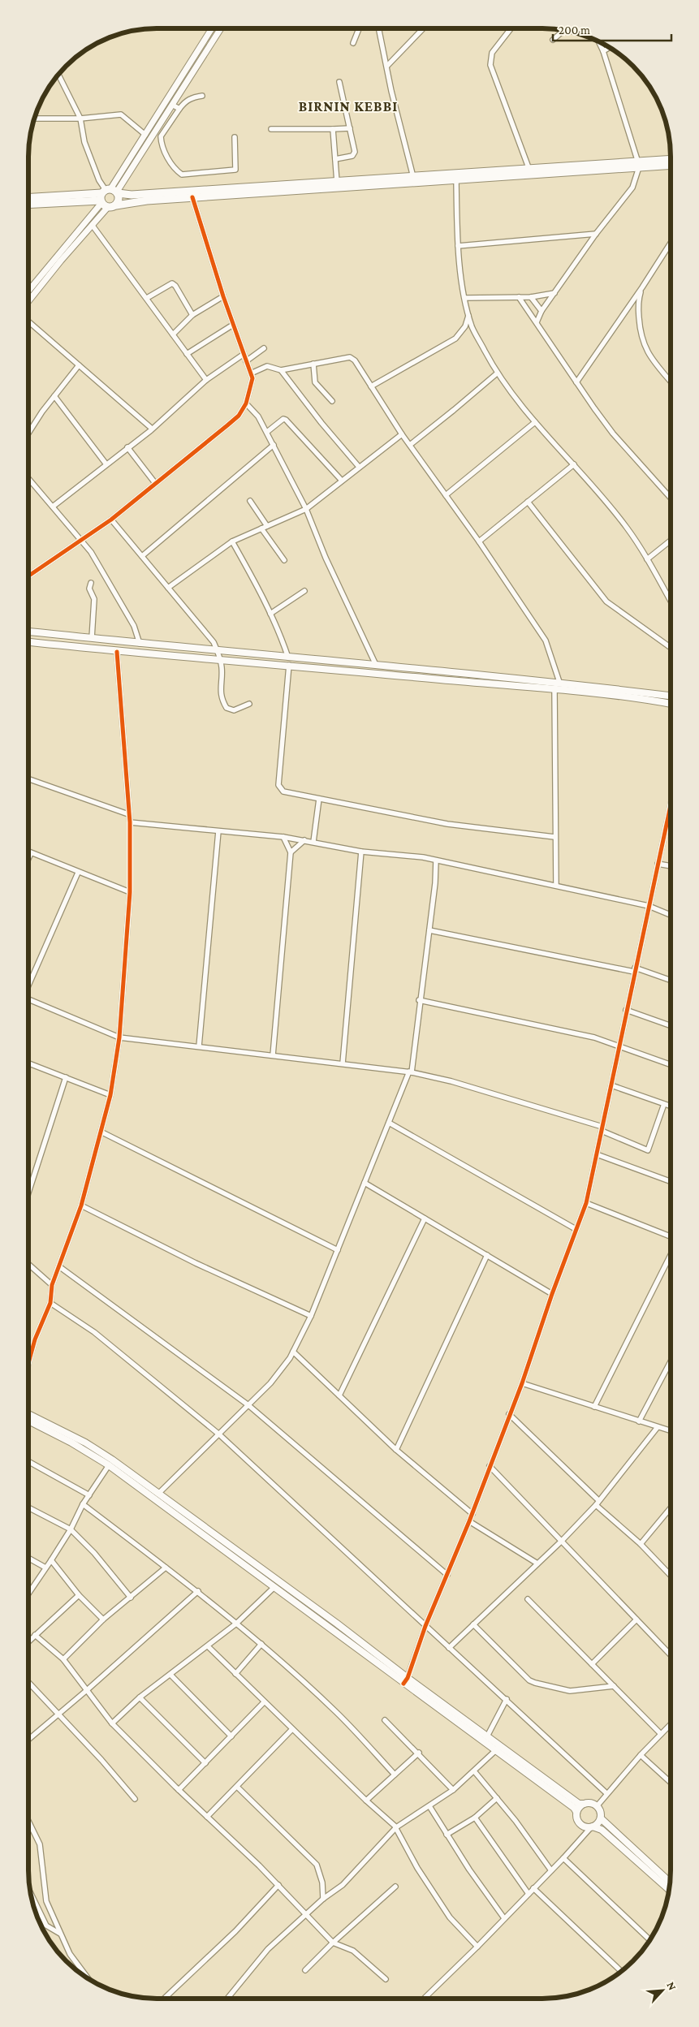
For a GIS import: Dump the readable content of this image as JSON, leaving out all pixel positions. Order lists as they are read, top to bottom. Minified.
{"districts":["BIRNIN KEBBI"],"scale_bar":"200 m","north":"top right"}
